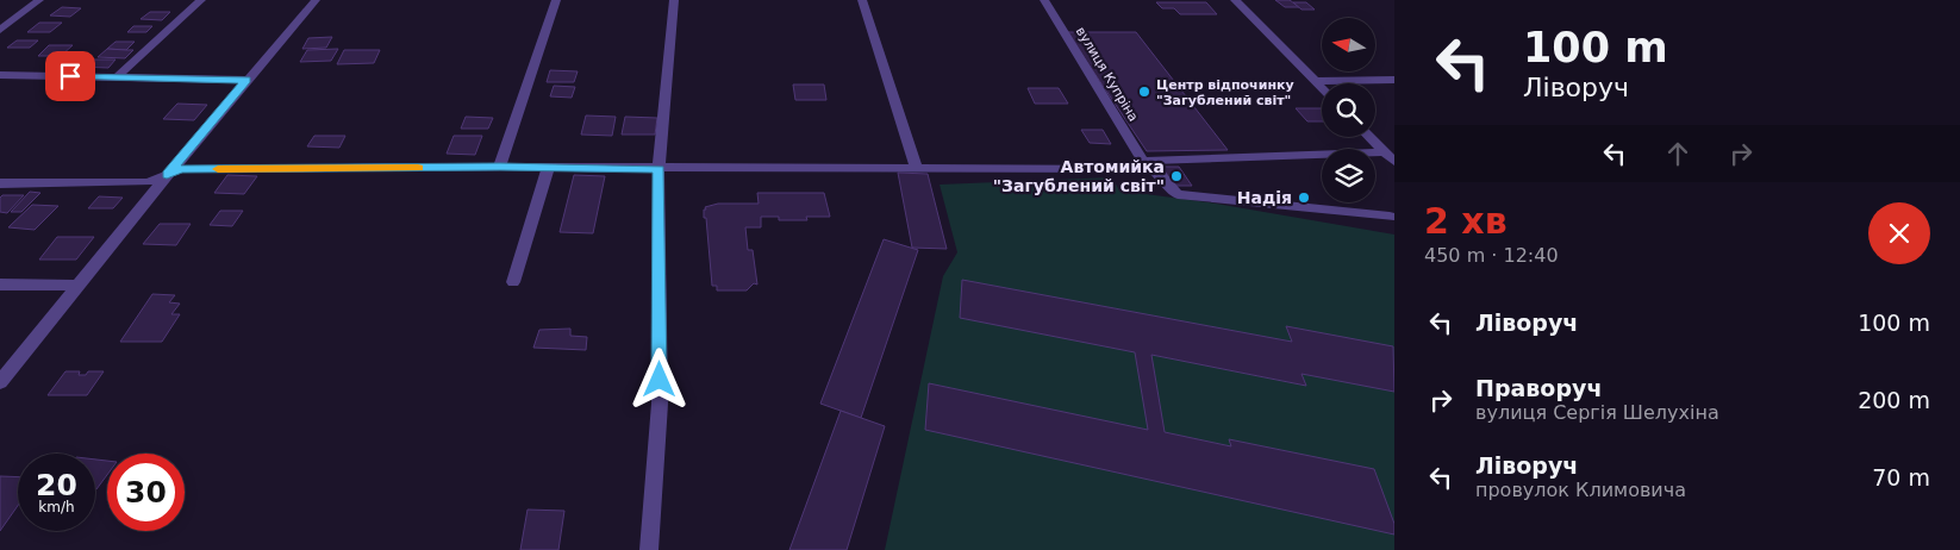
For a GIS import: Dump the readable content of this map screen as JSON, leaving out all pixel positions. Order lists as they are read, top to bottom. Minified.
{"streets":{"street":["вулиця Купріна"]},"places":["Центр відпочинку \"Загублений світ\"","Автомийка \"Загублений світ\"","Надія"],"north":"left","page":{"turn":["100 m","Ліворуч"],"heading":["2 хв","450 m · 12:40"],"list":[{"name":"Ліворуч","value":"100 m"},{"name":"Праворуч","note":"вулиця Сергія Шелухіна","value":"200 m"},{"name":"Ліворуч","note":"провулок Климовича","value":"70 m"}],"speed":"20 km/h","limit":"30"}}
